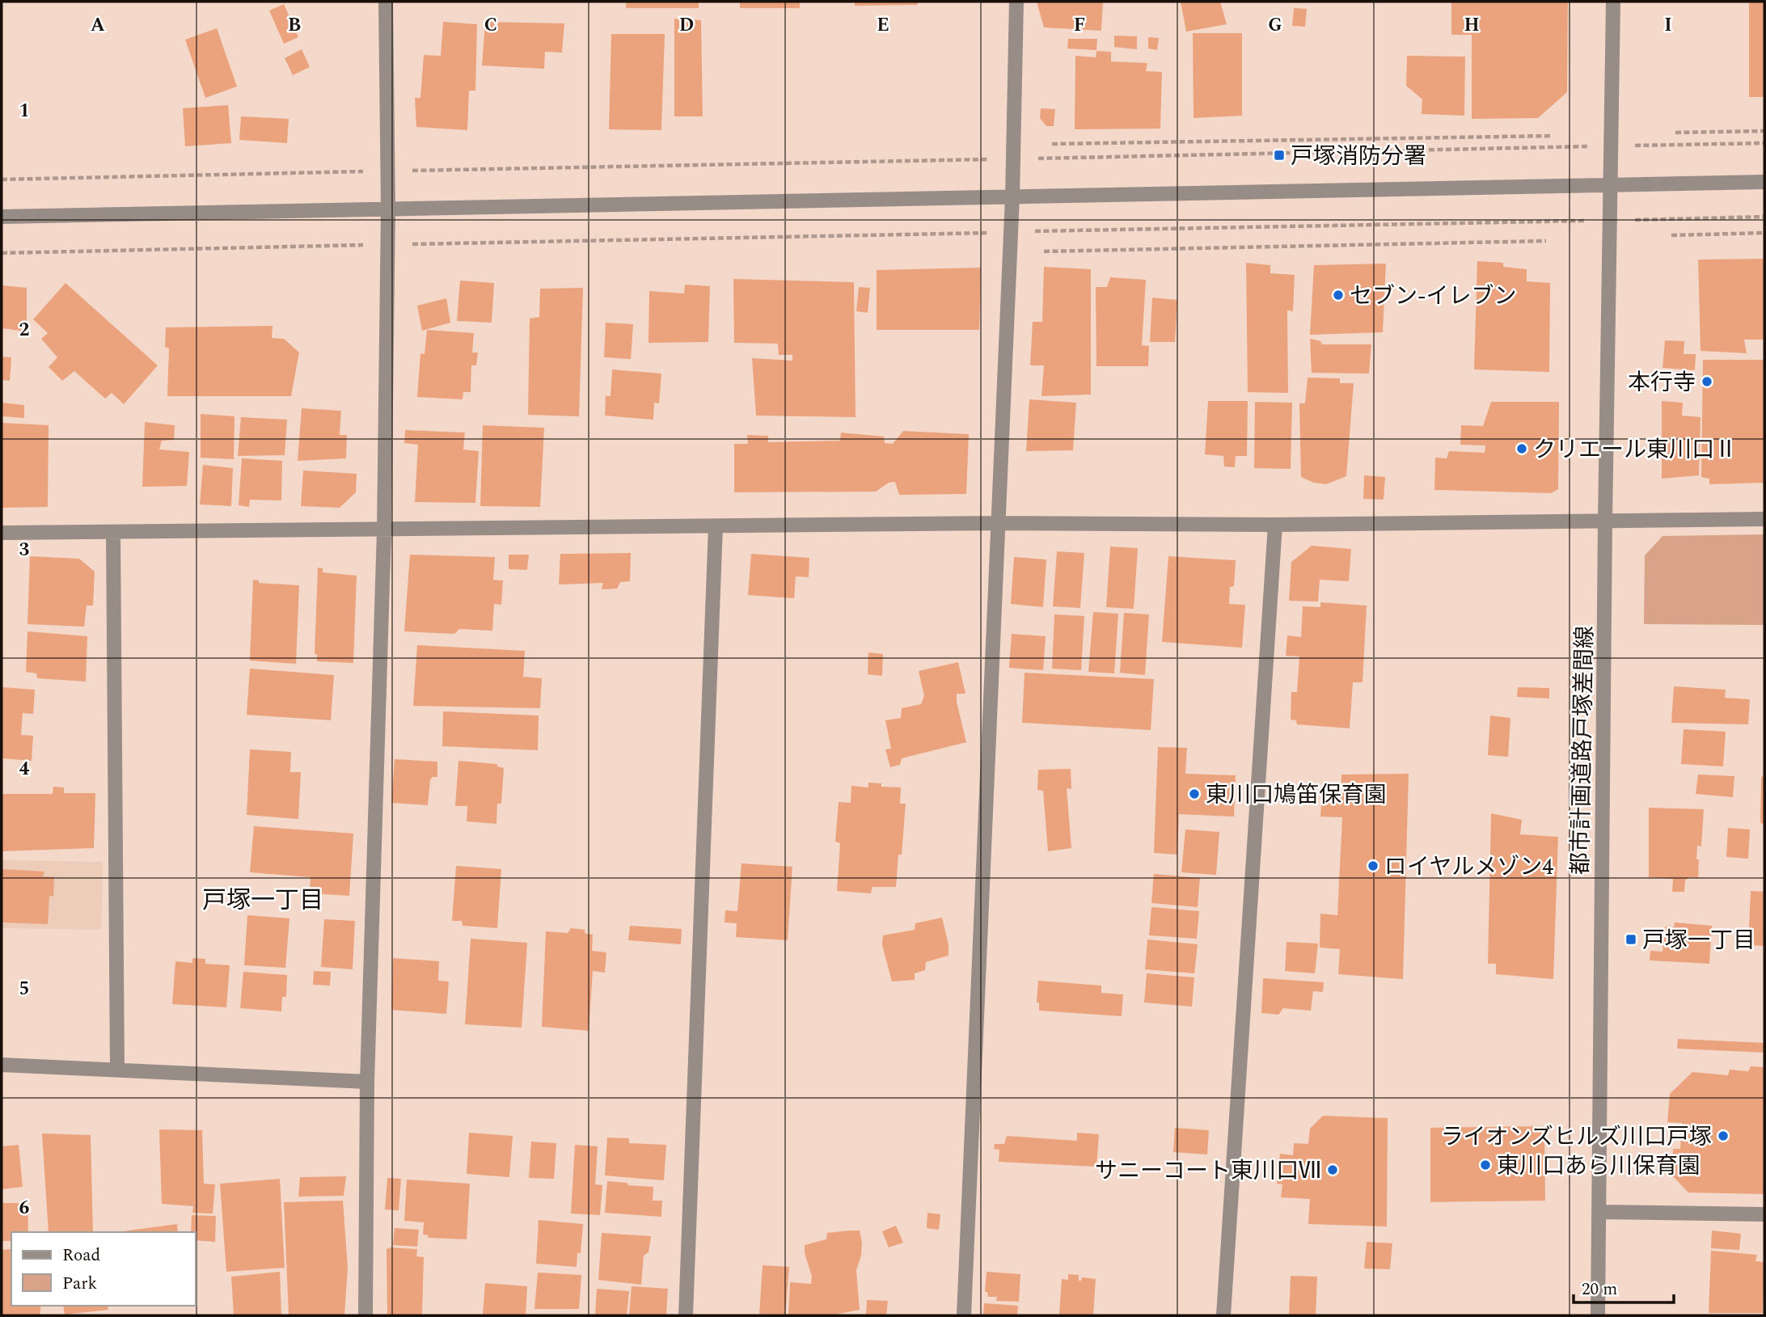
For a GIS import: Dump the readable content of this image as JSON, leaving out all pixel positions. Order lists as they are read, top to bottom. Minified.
{"streets":{"street":["都市計画道路戸塚差間線"]},"districts":["戸塚一丁目"],"places":{"transit":["戸塚消防分署","戸塚一丁目"],"other":["セブン-イレブン","本行寺","クリエール東川口Ⅱ","東川口鳩笛保育園","ロイヤルメゾン4","ライオンズヒルズ川口戸塚","東川口あら川保育園","サニーコート東川口Ⅶ"]},"legend":["Road","Park"],"scale_bar":"20 m","grid":{"columns":["A","B","C","D","E","F","G","H","I"],"rows":["1","2","3","4","5","6"]}}
